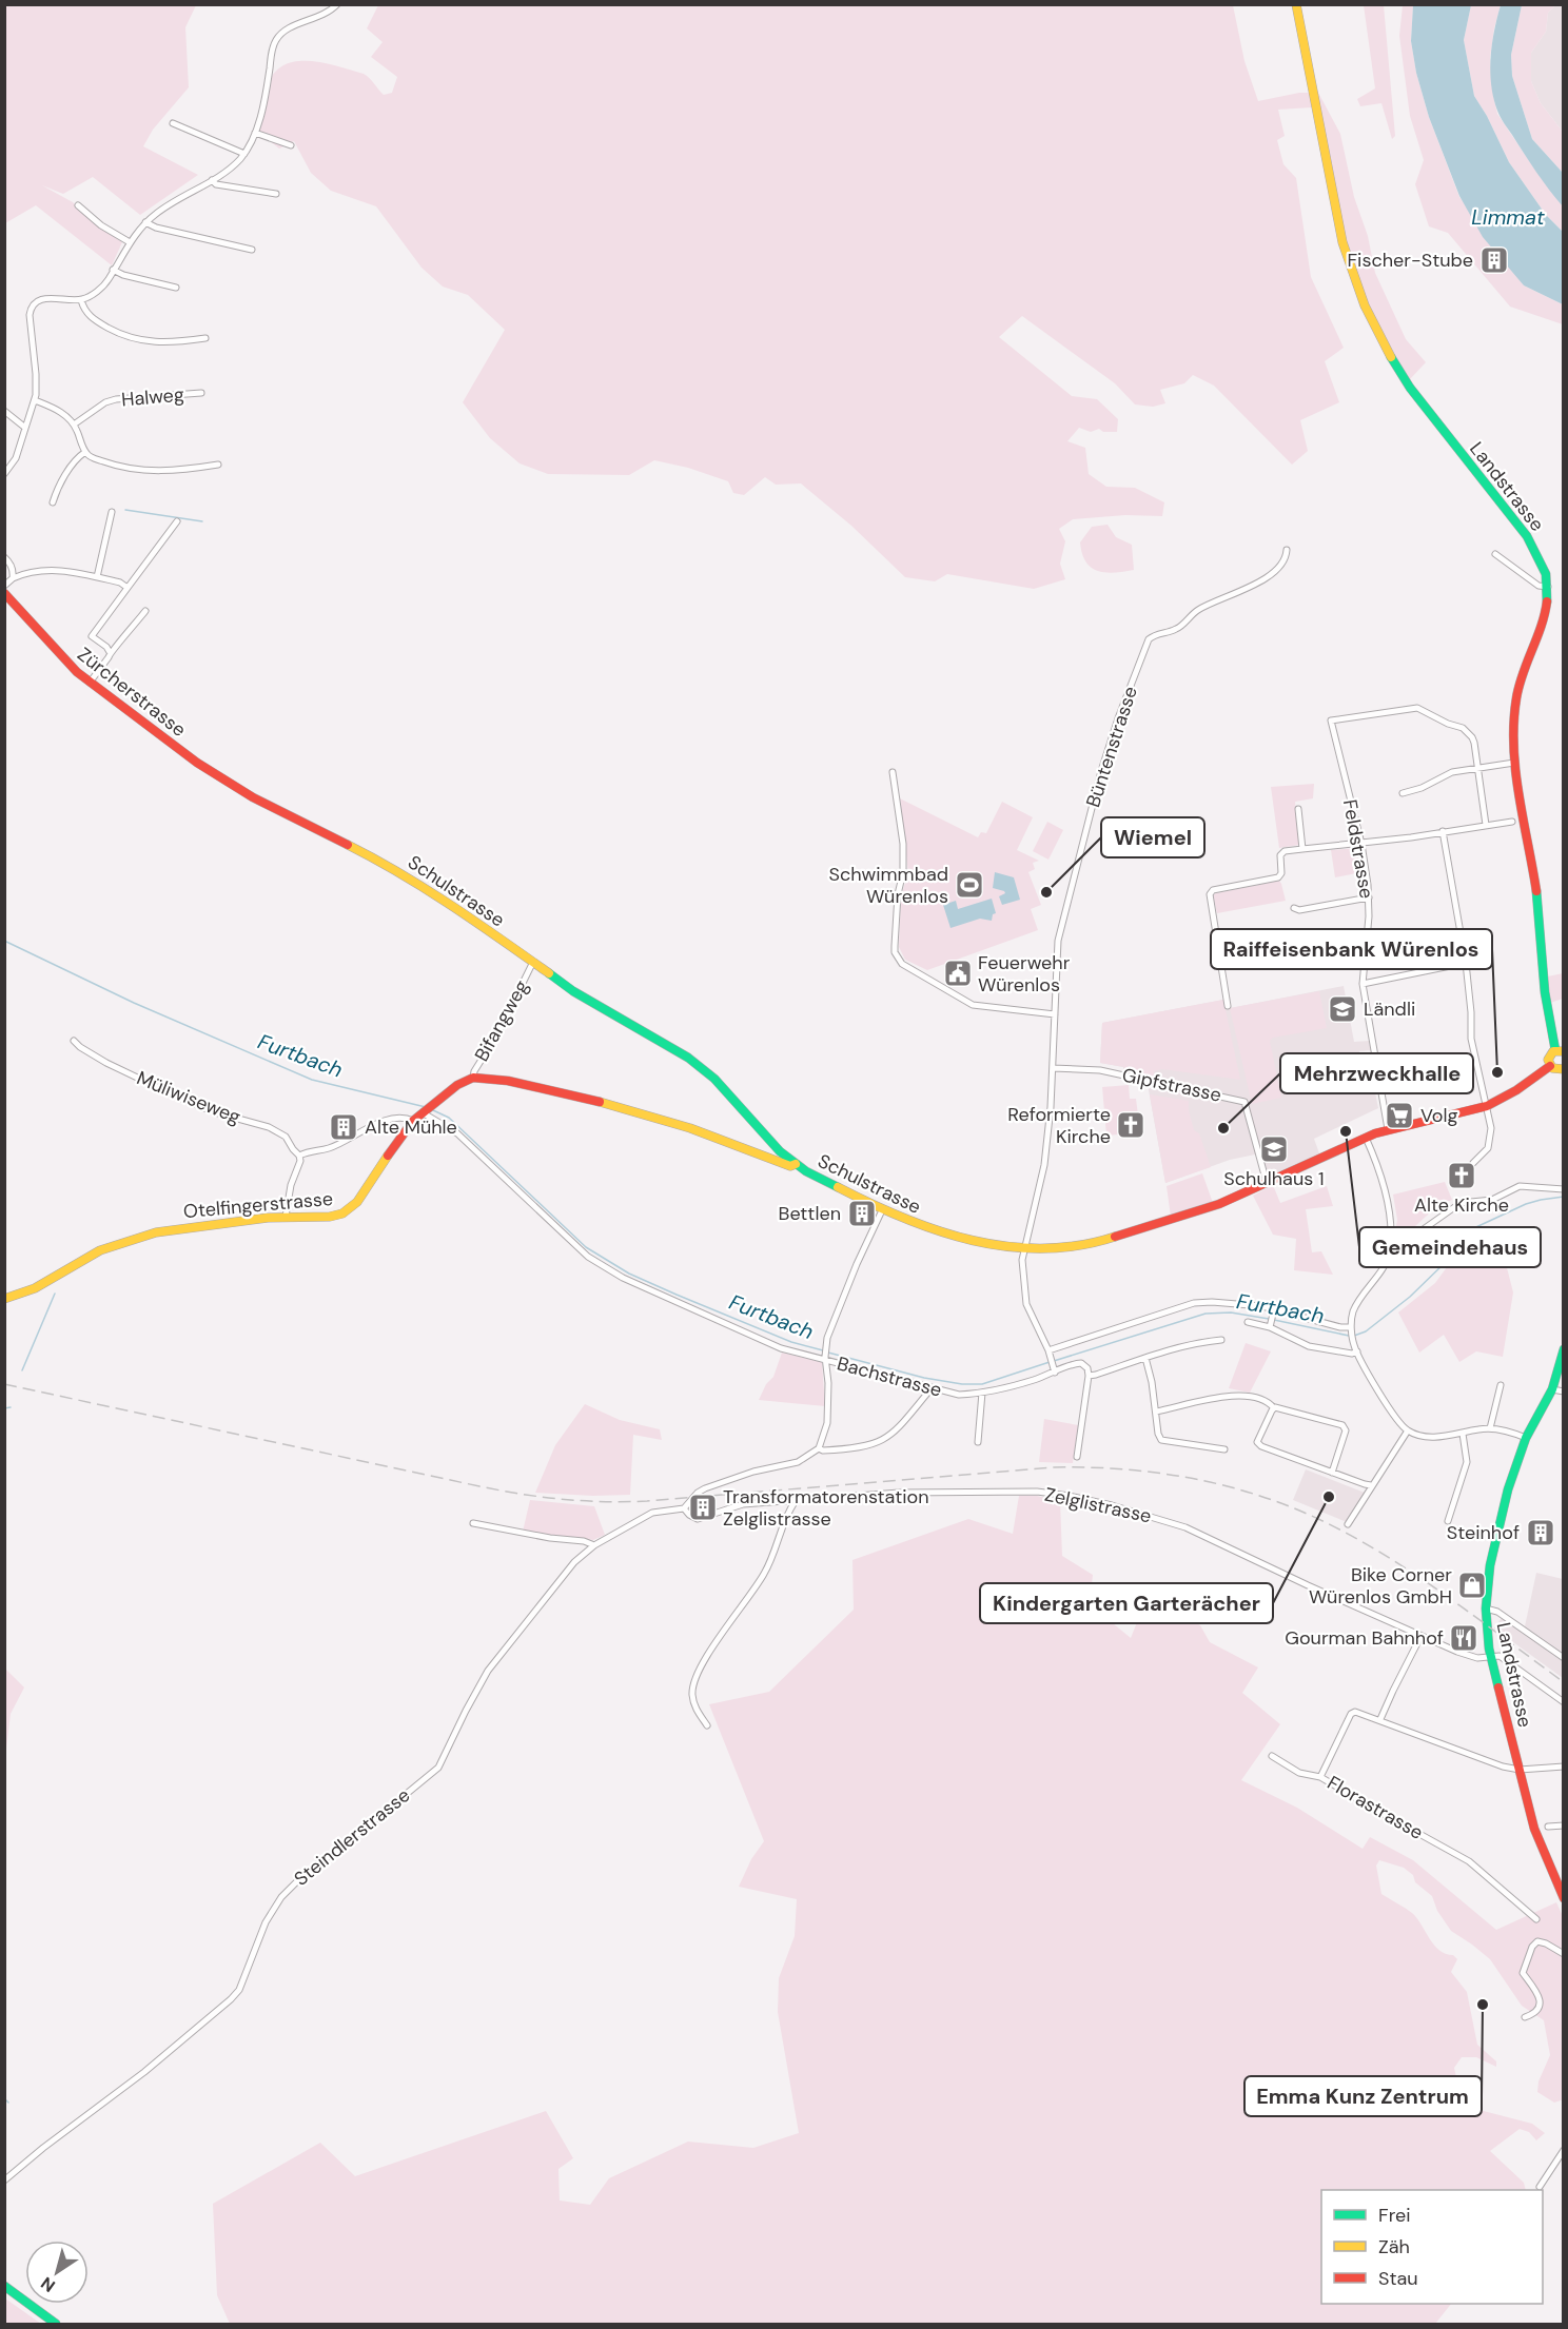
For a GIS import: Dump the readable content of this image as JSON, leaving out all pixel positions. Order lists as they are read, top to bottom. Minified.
{"streets":{"street":["Halweg","Landstrasse","Zürcherstrasse","Büntenstrasse","Feldstrasse","Schulstrasse","Bifangweg","Gipfstrasse","Müliwiseweg","Otelfingerstrasse","Bachstrasse","Zelglistrasse","Florastrasse","Steindlerstrasse"]},"crossings":[["Landstrasse","Zelglistrasse"],["Landstrasse","Florastrasse"],["Zürcherstrasse","Schulstrasse"],["Büntenstrasse","Schulstrasse"],["Büntenstrasse","Gipfstrasse"],["Feldstrasse","Schulstrasse"],["Schulstrasse","Bifangweg"],["Schulstrasse","Gipfstrasse"],["Bifangweg","Otelfingerstrasse"],["Otelfingerstrasse","Bachstrasse"],["Zelglistrasse","Steindlerstrasse"]],"water":["Limmat","Furtbach"],"places":{"building":["Fischer-Stube","Alte Mühle","Bettlen","Transformatorenstation Zelglistrasse","Steinhof"],"sports":["Schwimmbad Würenlos"],"other":["Wiemel","Raiffeisenbank Würenlos","Mehrzweckhalle","Gemeindehaus","Kindergarten Garterächer","Emma Kunz Zentrum"],"public building":["Feuerwehr Würenlos"],"school or university":["Ländli","Schulhaus 1"],"supermarket":["Volg"],"church":["Reformierte Kirche","Alte Kirche"],"shop":["Bike Corner Würenlos GmbH"],"restaurant":["Gourman Bahnhof"]},"legend":["Frei","Zäh","Stau"],"north":"bottom left"}
